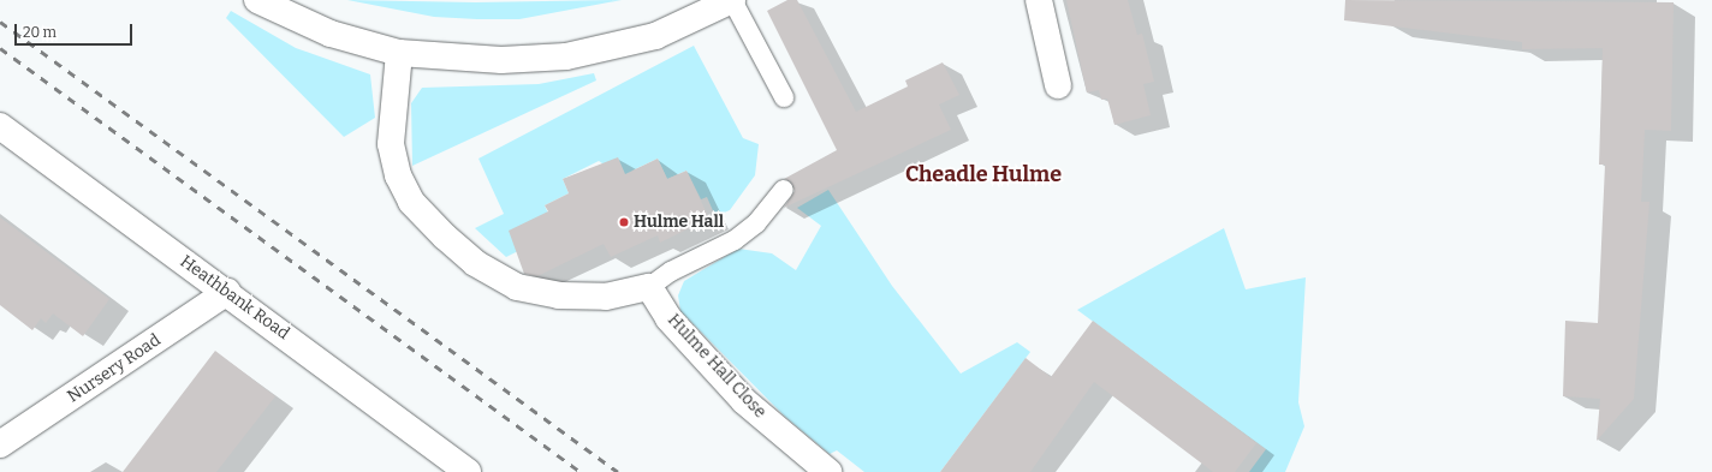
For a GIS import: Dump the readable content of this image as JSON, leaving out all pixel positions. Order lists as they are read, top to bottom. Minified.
{"streets":{"street":["Heathbank Road","Hulme Hall Close","Nursery Road"]},"crossings":[["Heathbank Road","Nursery Road"]],"districts":["Cheadle Hulme"],"places":["Hulme Hall"],"scale_bar":"20 m"}
